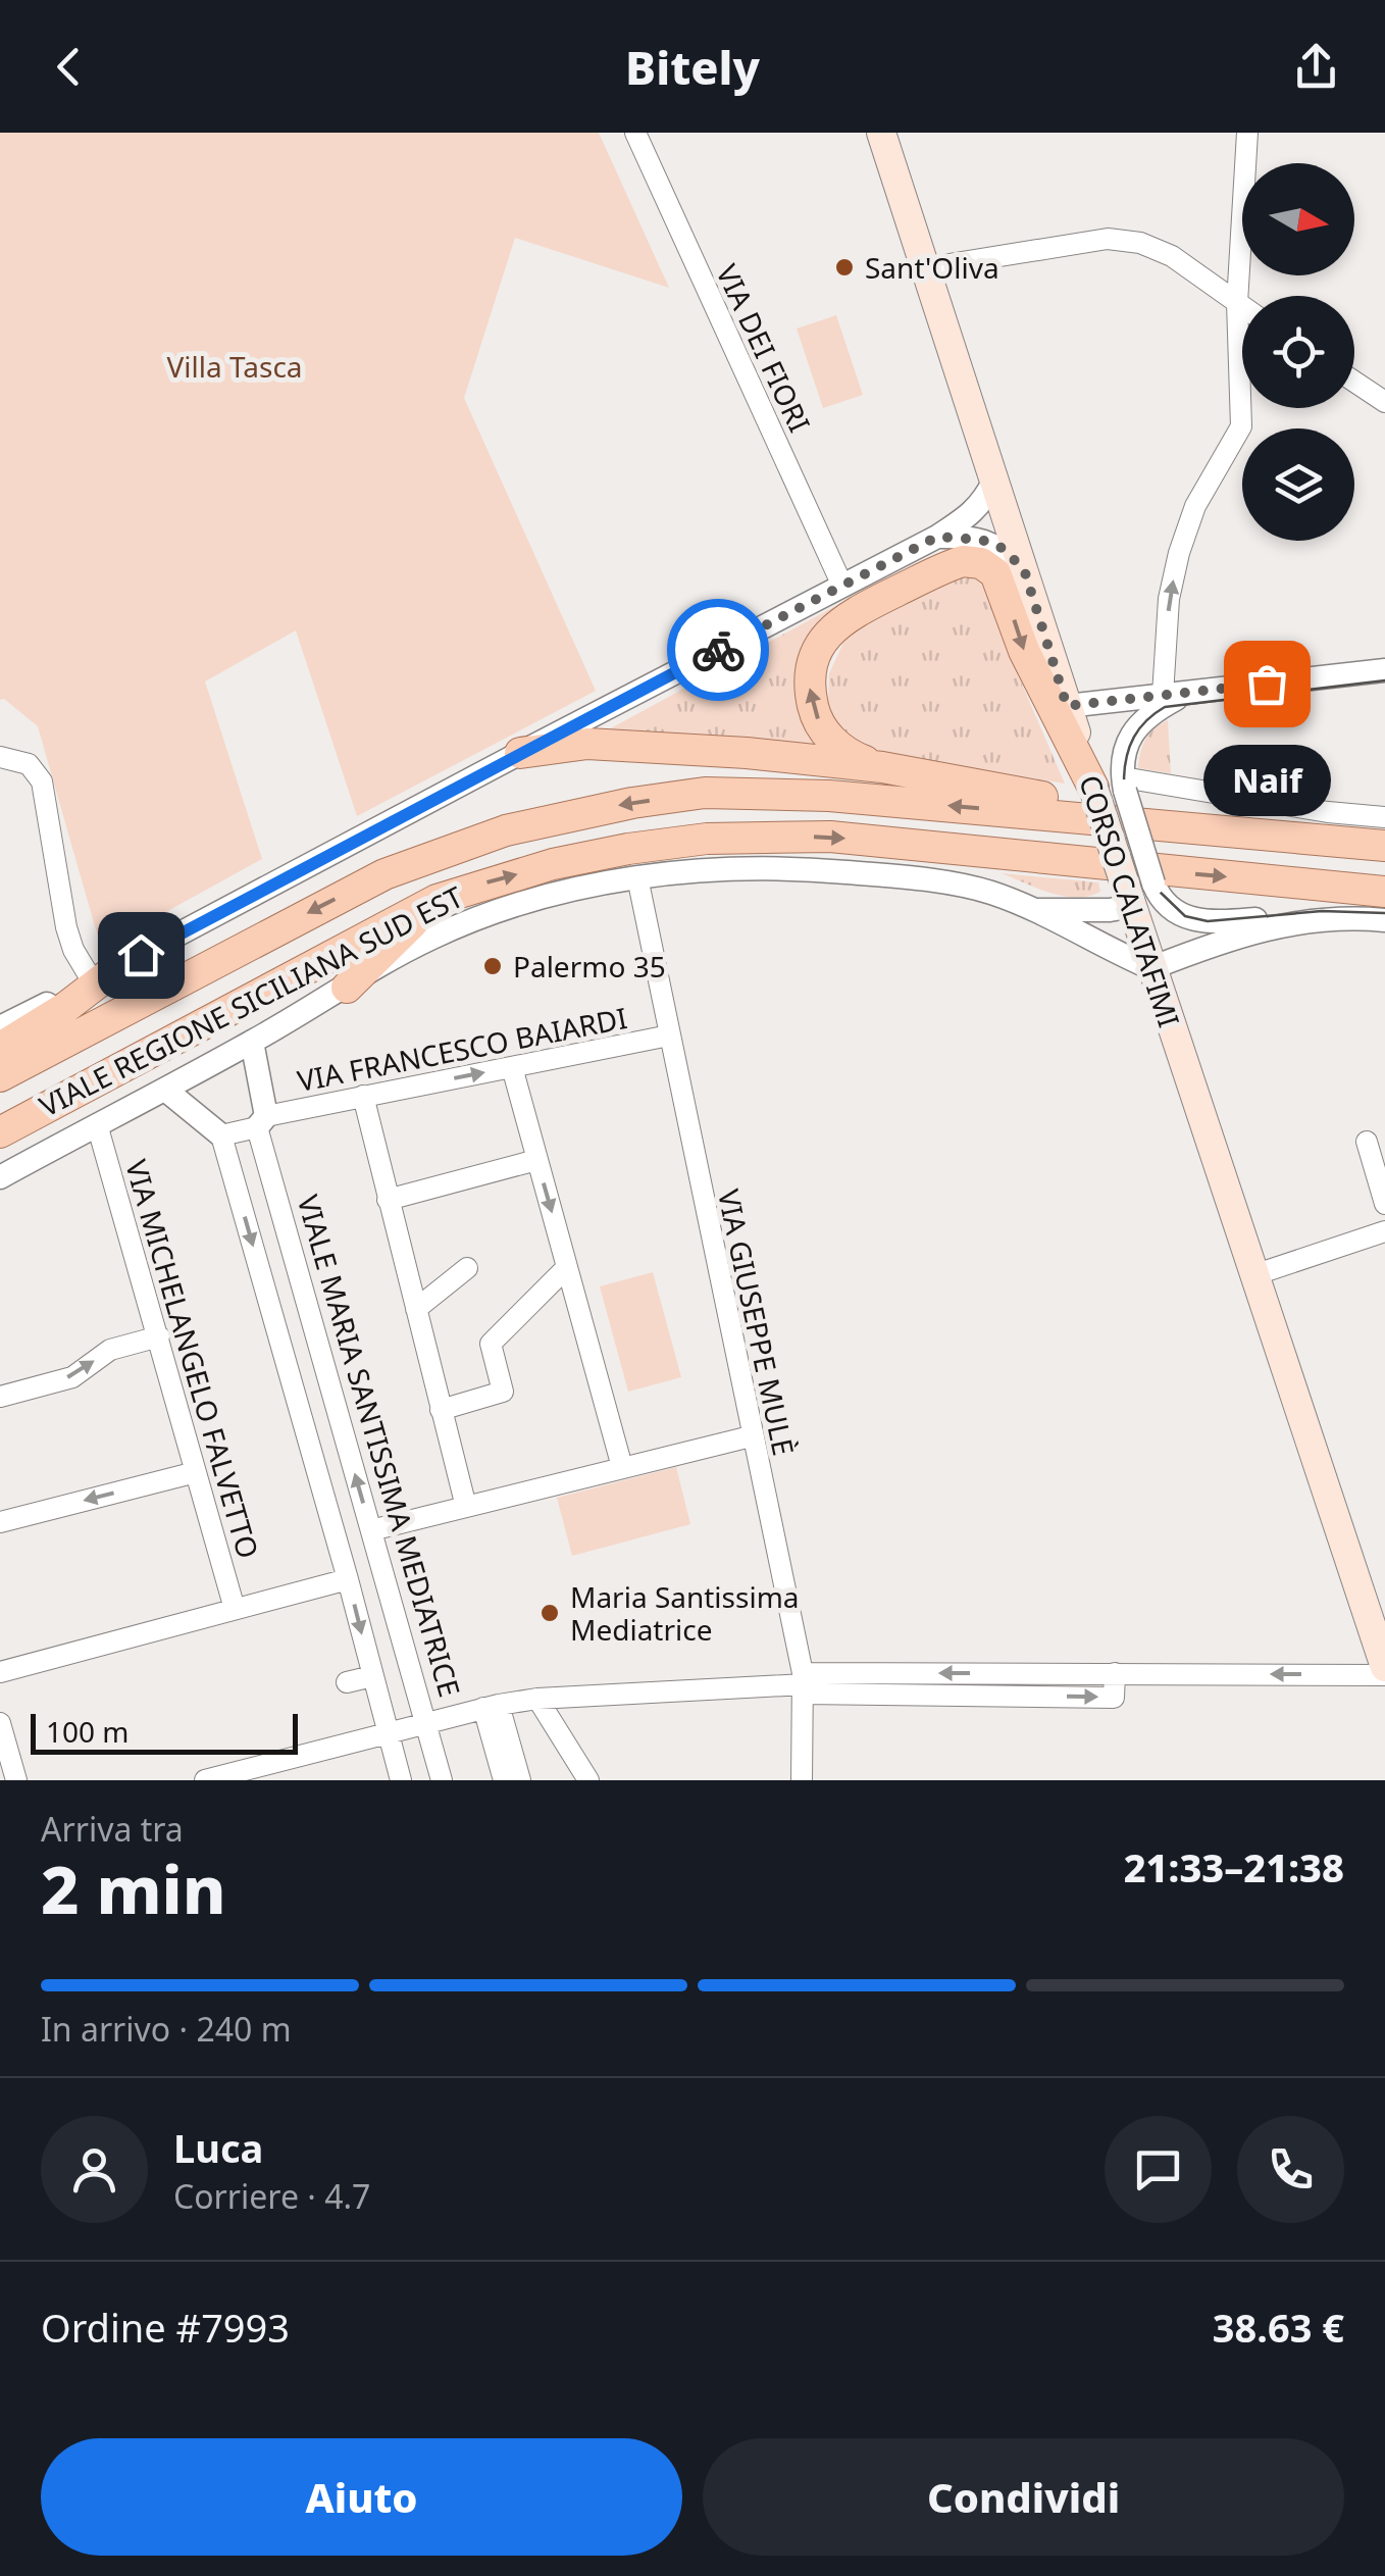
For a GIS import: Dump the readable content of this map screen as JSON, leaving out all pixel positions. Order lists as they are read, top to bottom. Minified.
{"streets":{"main road":["CORSO CALATAFIMI","VIALE REGIONE SICILIANA SUD EST"],"street":["VIA DEI FIORI","VIA FRANCESCO BAIARDI","VIA GIUSEPPE MULÈ","VIA MICHELANGELO FALVETTO","VIALE MARIA SANTISSIMA MEDIATRICE"]},"crossings":[["CORSO CALATAFIMI","VIALE REGIONE SICILIANA SUD EST"],["VIALE REGIONE SICILIANA SUD EST","VIA GIUSEPPE MULÈ"],["VIALE REGIONE SICILIANA SUD EST","VIA MICHELANGELO FALVETTO"],["VIALE REGIONE SICILIANA SUD EST","VIALE MARIA SANTISSIMA MEDIATRICE"],["VIA FRANCESCO BAIARDI","VIA GIUSEPPE MULÈ"],["VIA FRANCESCO BAIARDI","VIALE MARIA SANTISSIMA MEDIATRICE"]],"parks":["Villa Tasca"],"places":["Sant'Oliva","Naif","Palermo 35","Maria Santissima Mediatrice"],"scale_bar":"100 m","north":"right","page":{"header":"Bitely","bubble":"Naif","scale":"100 m","heading":["2 min","Arriva tra","21:33–21:38"],"panel":["Luca","Corriere · 4.7","Ordine #7993","38.63 €"],"bar":"In arrivo · 240 m","buttons":["Aiuto","Condividi"]}}
